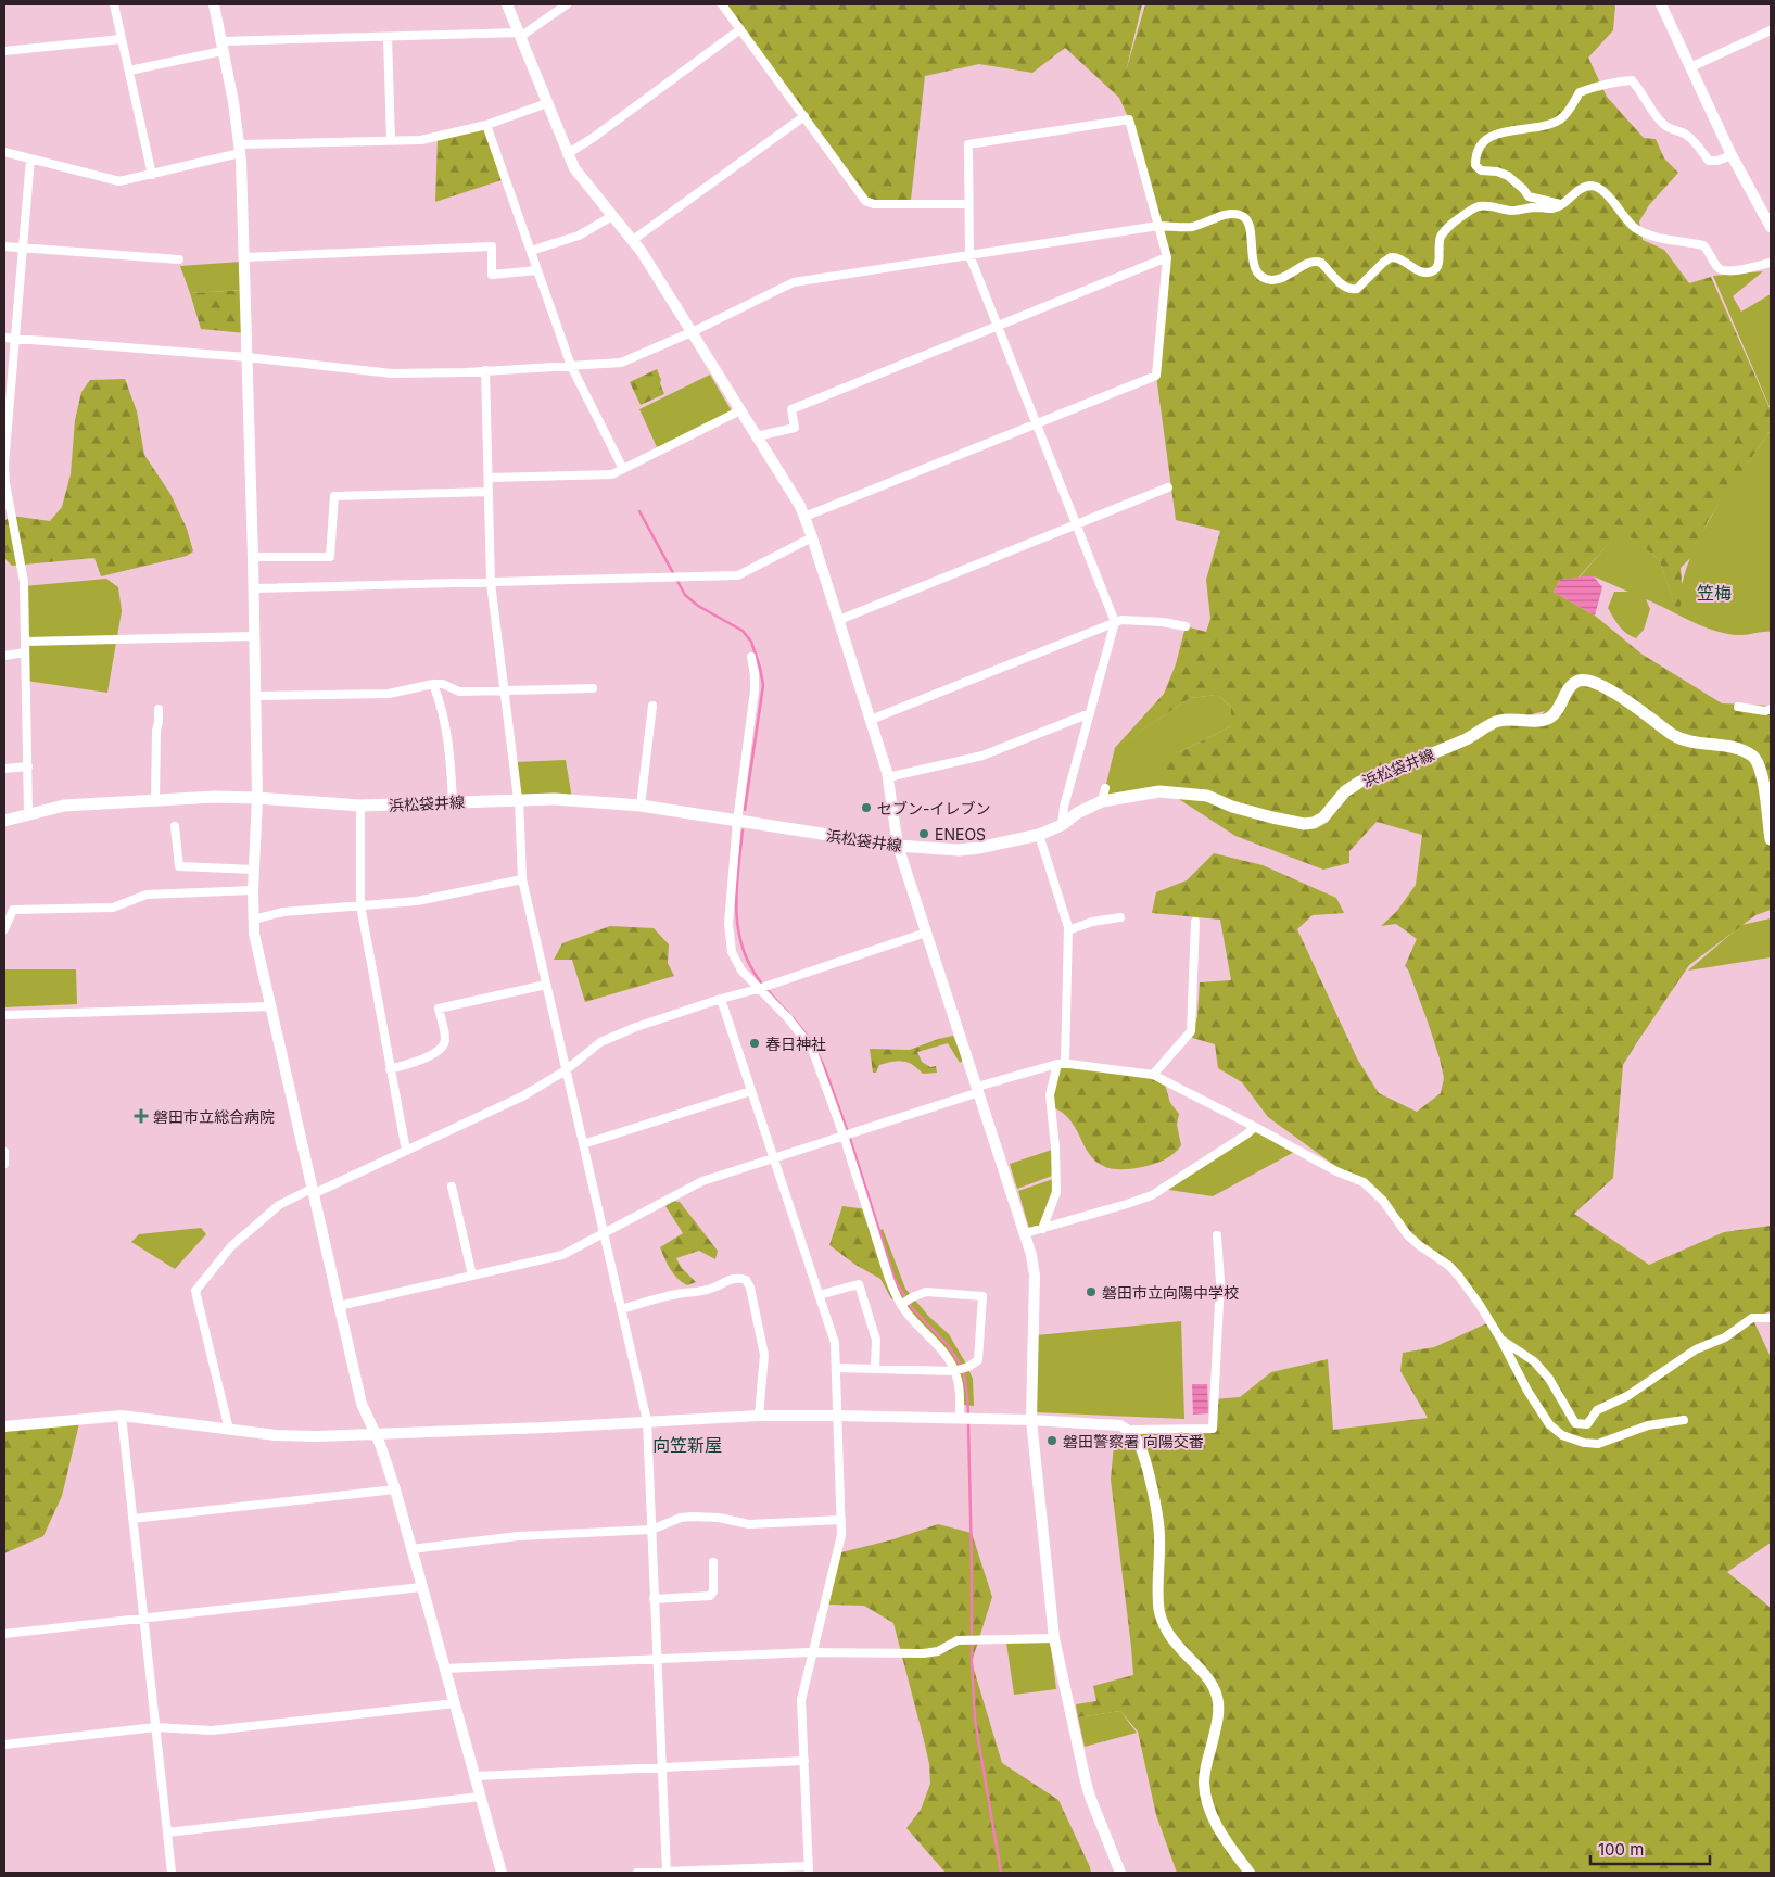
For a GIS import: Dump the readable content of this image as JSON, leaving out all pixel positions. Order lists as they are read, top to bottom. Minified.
{"streets":{"main road":["浜松袋井線"]},"districts":["笠梅","向笠新屋"],"places":{"other":["セブン-イレブン","ENEOS","春日神社","磐田市立向陽中学校","磐田警察署 向陽交番"],"health":["磐田市立総合病院"]},"scale_bar":"100 m"}
